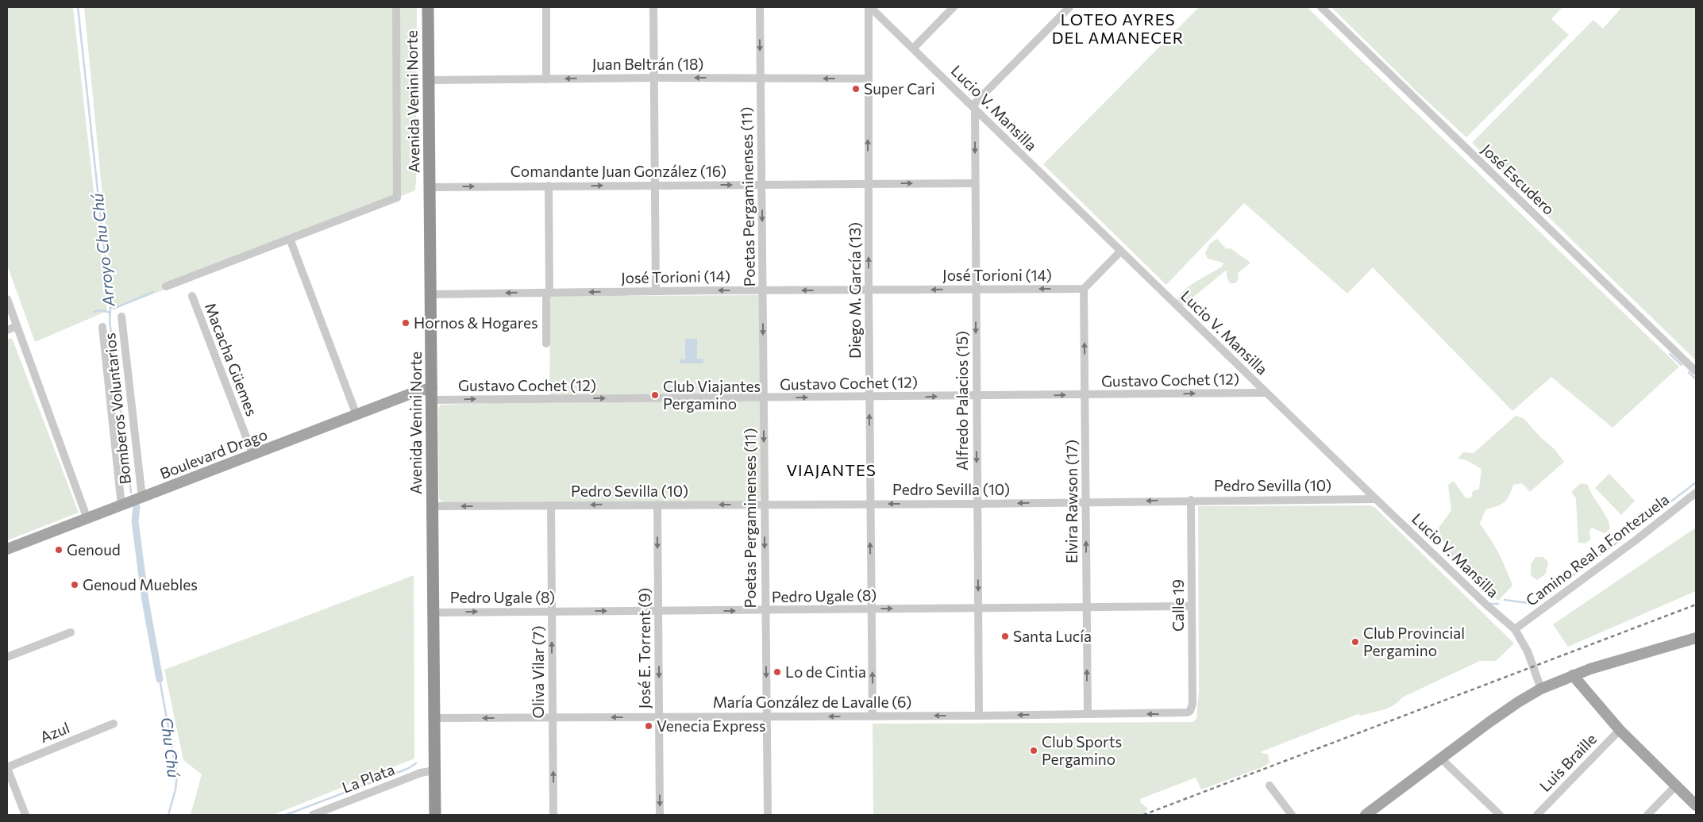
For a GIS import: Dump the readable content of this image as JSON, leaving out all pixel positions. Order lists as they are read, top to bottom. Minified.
{"streets":{"highway":["Avenida Venini Norte"],"main road":["Boulevard Drago"],"street":["Juan Beltrán (18)","Lucio V. Mansilla","Comandante Juan González (16)","José Escudero","Poetas Pergaminenses (11)","José Torioni (14)","Diego M. García (13)","Macacha Güemes","Gustavo Cochet (12)","Alfredo Palacios (15)","Bomberos Voluntarios","Pedro Sevilla (10)","Elvira Rawson (17)","Camino Real a Fontezuela","Pedro Ugale (8)","Calle 19","José E. Torrent (9)","Oliva Vilar (7)","María González de Lavalle (6)","Azul","Luis Braille","La Plata"]},"crossings":[["Juan Beltrán (18)","Avenida Venini Norte"],["Juan Beltrán (18)","Poetas Pergaminenses (11)"],["Juan Beltrán (18)","Diego M. García (13)"],["Avenida Venini Norte","Comandante Juan González (16)"],["Avenida Venini Norte","José Torioni (14)"],["Avenida Venini Norte","Gustavo Cochet (12)"],["Avenida Venini Norte","Boulevard Drago"],["Avenida Venini Norte","Pedro Sevilla (10)"],["Avenida Venini Norte","Pedro Ugale (8)"],["Avenida Venini Norte","María González de Lavalle (6)"],["Avenida Venini Norte","La Plata"],["Lucio V. Mansilla","Diego M. García (13)"],["Lucio V. Mansilla","Gustavo Cochet (12)"],["Lucio V. Mansilla","Alfredo Palacios (15)"],["Lucio V. Mansilla","Pedro Sevilla (10)"],["Lucio V. Mansilla","Camino Real a Fontezuela"],["Comandante Juan González (16)","Poetas Pergaminenses (11)"],["Comandante Juan González (16)","Diego M. García (13)"],["Comandante Juan González (16)","Alfredo Palacios (15)"],["Poetas Pergaminenses (11)","José Torioni (14)"],["Poetas Pergaminenses (11)","Gustavo Cochet (12)"],["Poetas Pergaminenses (11)","Pedro Sevilla (10)"],["Poetas Pergaminenses (11)","Pedro Ugale (8)"],["Poetas Pergaminenses (11)","María González de Lavalle (6)"],["José Torioni (14)","Diego M. García (13)"],["José Torioni (14)","Alfredo Palacios (15)"],["José Torioni (14)","Elvira Rawson (17)"],["Diego M. García (13)","Gustavo Cochet (12)"],["Diego M. García (13)","Pedro Sevilla (10)"],["Diego M. García (13)","Pedro Ugale (8)"],["Diego M. García (13)","María González de Lavalle (6)"],["Macacha Güemes","Boulevard Drago"],["Gustavo Cochet (12)","Alfredo Palacios (15)"],["Gustavo Cochet (12)","Boulevard Drago"],["Gustavo Cochet (12)","Elvira Rawson (17)"],["Alfredo Palacios (15)","Pedro Sevilla (10)"],["Alfredo Palacios (15)","Pedro Ugale (8)"],["Alfredo Palacios (15)","María González de Lavalle (6)"],["Bomberos Voluntarios","Boulevard Drago"],["Pedro Sevilla (10)","Elvira Rawson (17)"],["Pedro Sevilla (10)","Calle 19"],["Pedro Sevilla (10)","José E. Torrent (9)"],["Pedro Sevilla (10)","Oliva Vilar (7)"],["Elvira Rawson (17)","Pedro Ugale (8)"],["Elvira Rawson (17)","María González de Lavalle (6)"],["Pedro Ugale (8)","Calle 19"],["Pedro Ugale (8)","José E. Torrent (9)"],["Pedro Ugale (8)","Oliva Vilar (7)"],["Calle 19","María González de Lavalle (6)"],["José E. Torrent (9)","María González de Lavalle (6)"],["Oliva Vilar (7)","María González de Lavalle (6)"]],"one_way":["Juan Beltrán (18)","Comandante Juan González (16)","Poetas Pergaminenses (11)","José Torioni (14)","Diego M. García (13)","Gustavo Cochet (12)","Alfredo Palacios (15)","Pedro Sevilla (10)","Elvira Rawson (17)","Pedro Ugale (8)","José E. Torrent (9)","Oliva Vilar (7)","María González de Lavalle (6)"],"districts":["LOTEO AYRES DEL AMANECER","VIAJANTES"],"water":["Arroyo Chu Chú","Chu Chú"],"places":["Super Cari","Hornos & Hogares","Club Viajantes Pergamino","Genoud","Genoud Muebles","Santa Lucía","Club Provincial Pergamino","Lo de Cintia","Venecia Express","Club Sports Pergamino"]}
